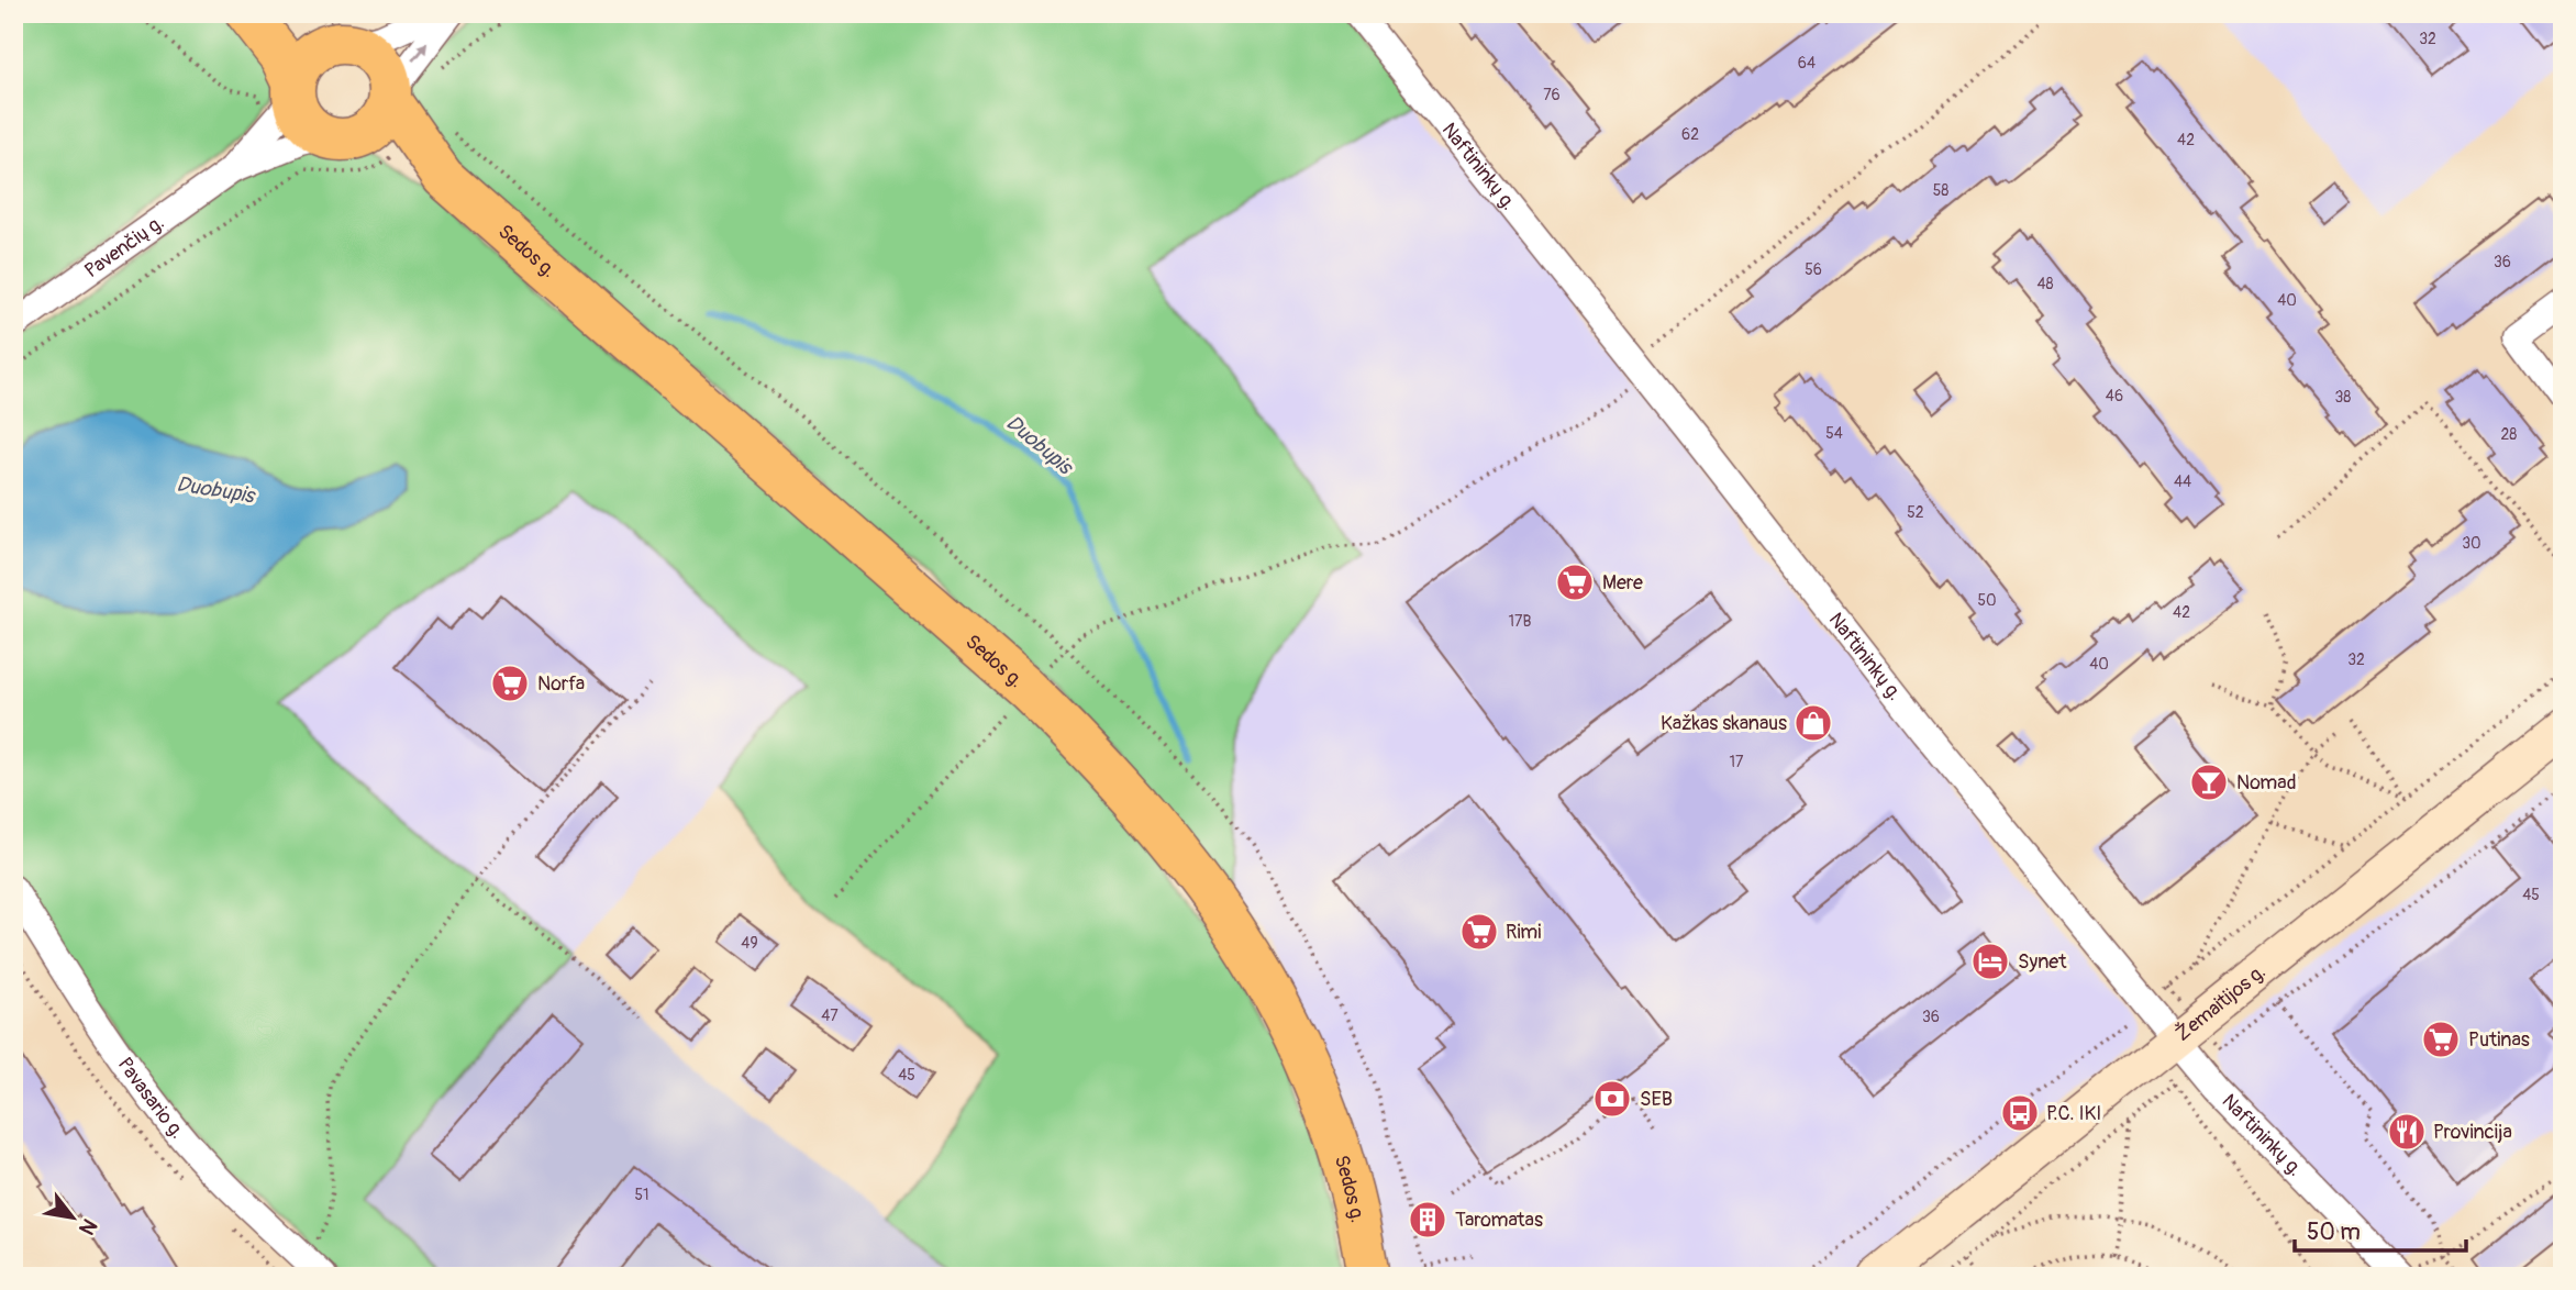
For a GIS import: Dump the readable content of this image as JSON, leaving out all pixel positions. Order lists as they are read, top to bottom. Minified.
{"streets":{"main road":["Sedos g.","Žemaitijos g."],"street":["Naftininkų g.","Pavenčių g.","Pavasario g."]},"crossings":[["Naftininkų g.","Žemaitijos g."],["Pavenčių g.","Sedos g."]],"water":["Duobupis"],"places":{"supermarket":["Mere","Norfa","Rimi","Putinas"],"shop":["Kažkas skanaus"],"bar":["Nomad"],"hotel":["Synet"],"bank":["SEB"],"bus stop":["P.C. IKI"],"restaurant":["Provincija"],"building":["Taromatas"]},"house_numbers":["32","64","76","62","42","58","36","56","48","40","46","38","54","28","44","52","30","50","42","17B","32","40","17","45","49","47","36","45","51"],"scale_bar":"50 m","north":"bottom right"}
